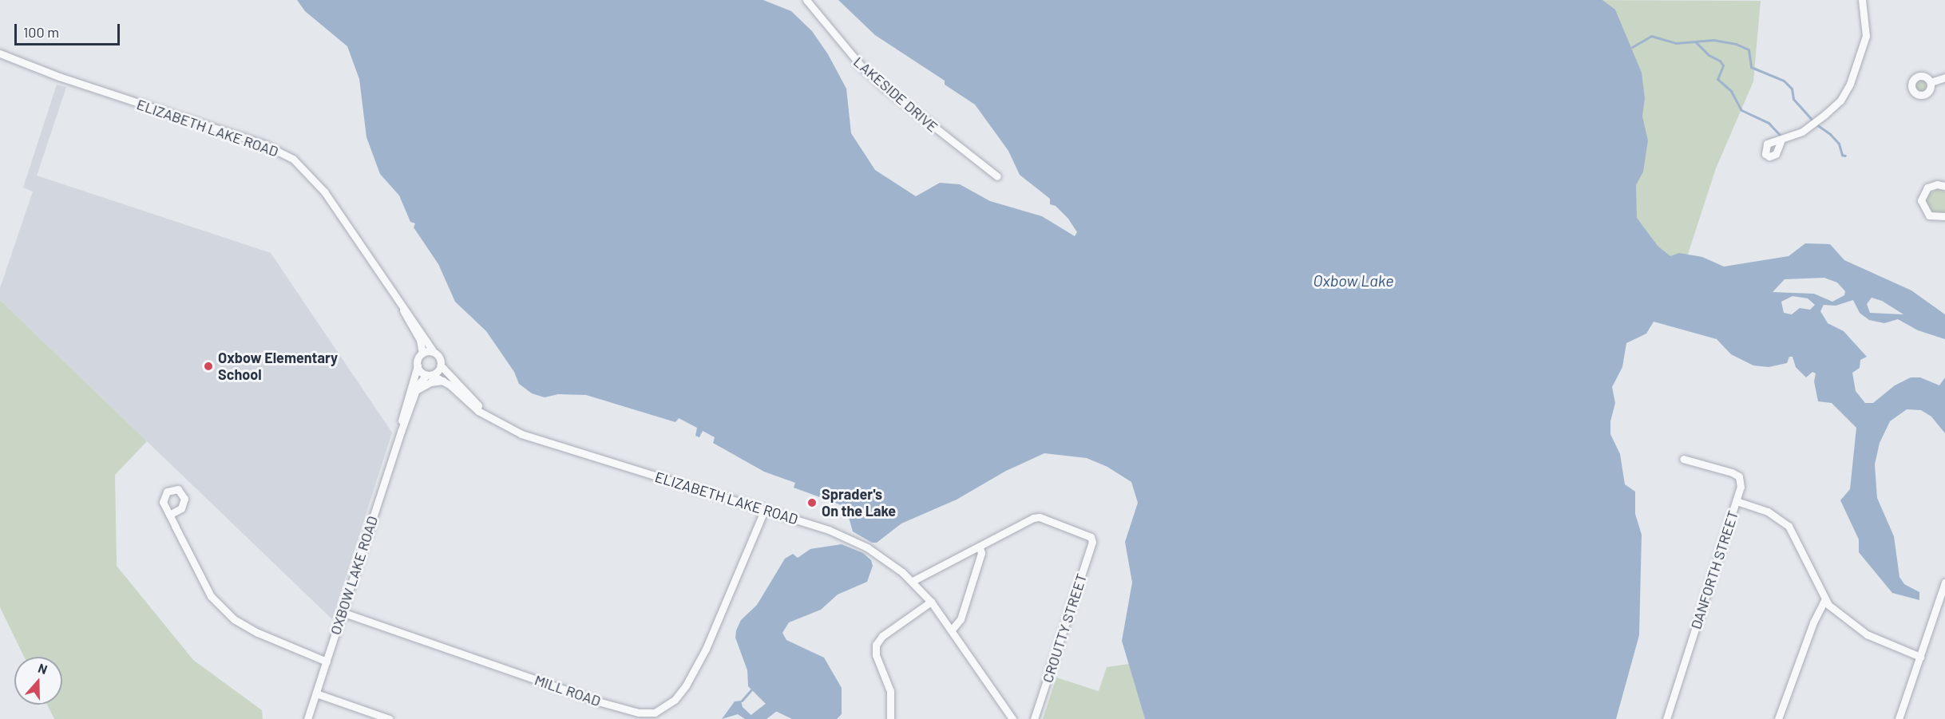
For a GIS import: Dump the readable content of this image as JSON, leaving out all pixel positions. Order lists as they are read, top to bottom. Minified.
{"streets":{"street":["LAKESIDE DRIVE","ELIZABETH LAKE ROAD","DANFORTH STREET","OXBOW LAKE ROAD","CROUTTY STREET","MILL ROAD"]},"crossings":[["ELIZABETH LAKE ROAD","OXBOW LAKE ROAD"],["ELIZABETH LAKE ROAD","MILL ROAD"],["OXBOW LAKE ROAD","MILL ROAD"]],"water":["Oxbow Lake"],"places":["Oxbow Elementary School","Sprader's On the Lake"],"scale_bar":"100 m","north":"top"}
